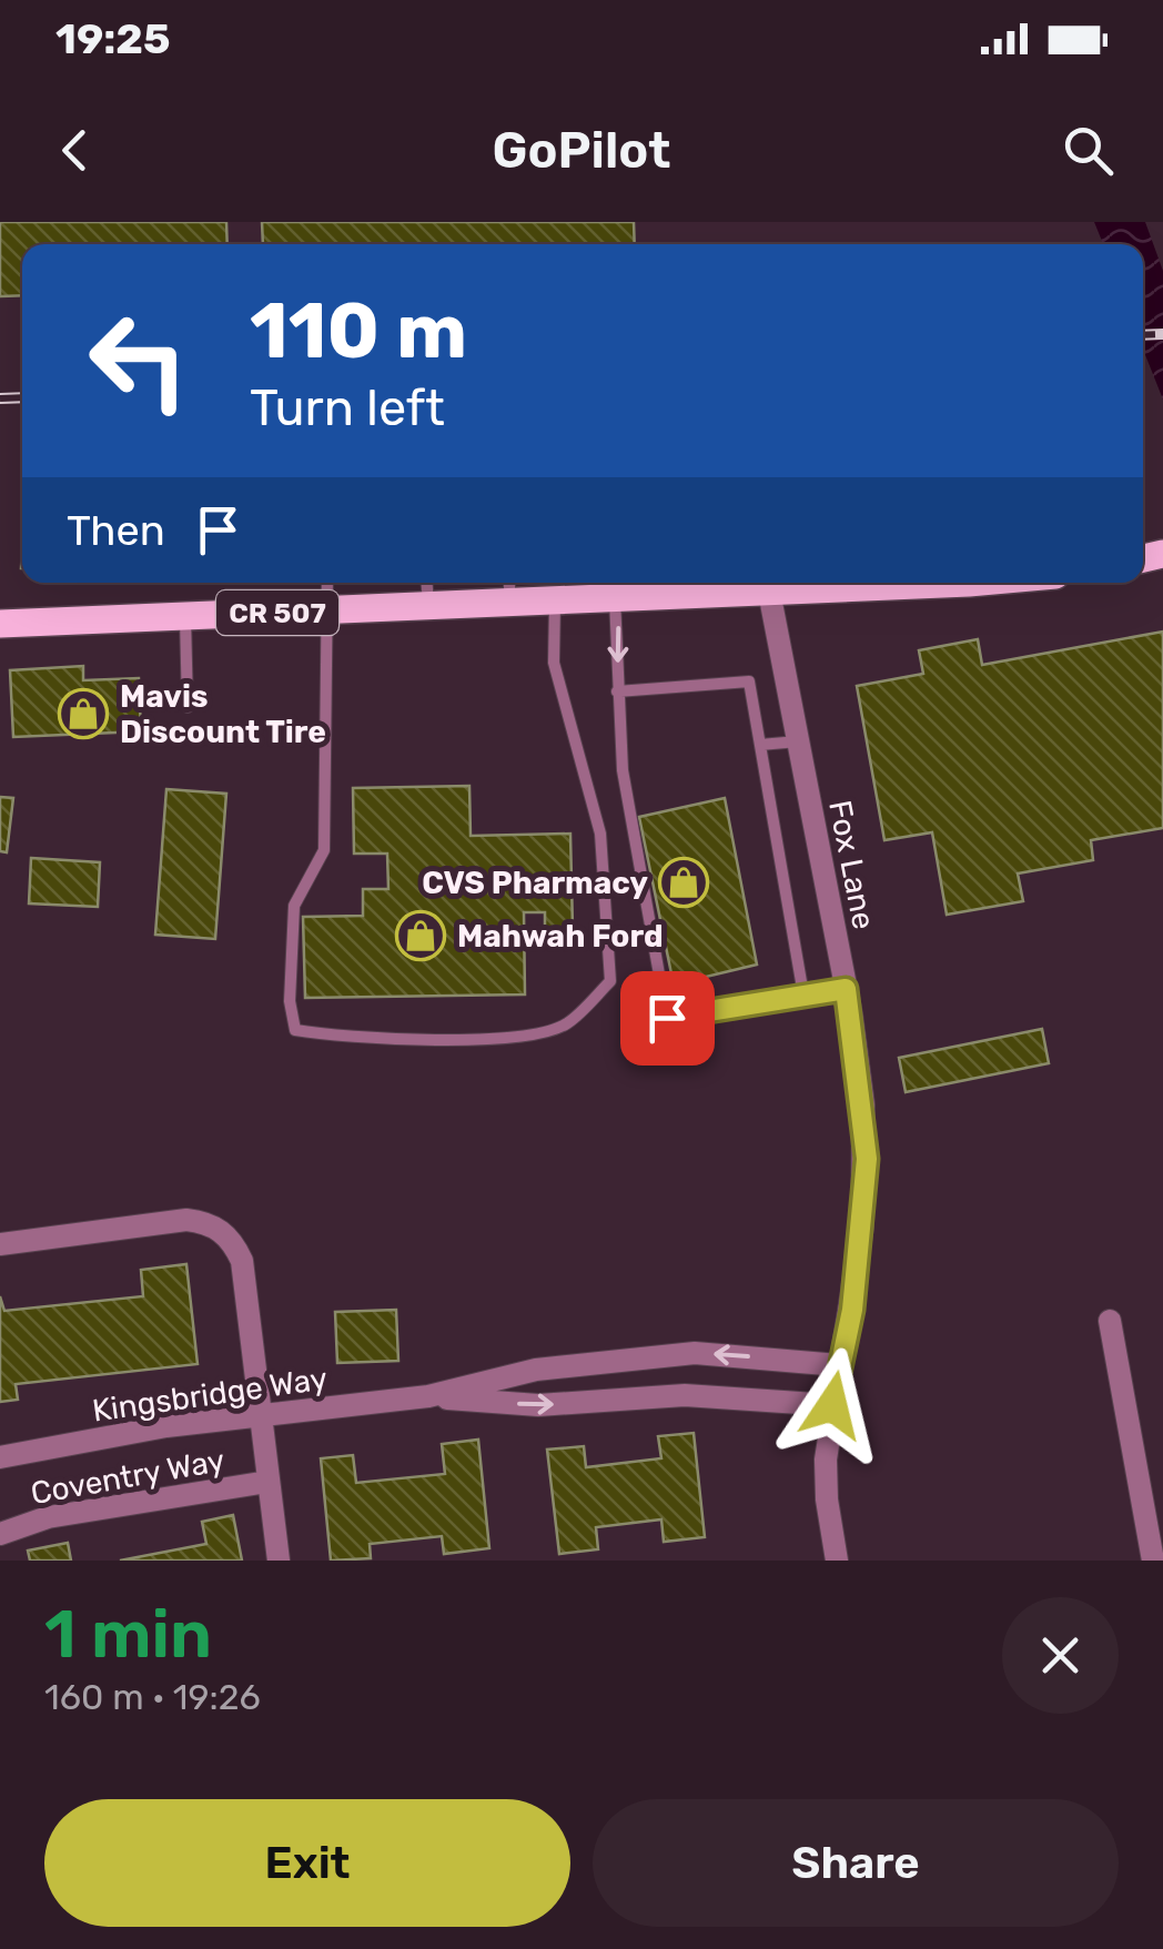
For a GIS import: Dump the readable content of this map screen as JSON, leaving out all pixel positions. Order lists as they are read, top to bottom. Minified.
{"streets":{"main road":["CR 507"],"street":["Fox Lane","Kingsbridge Way","Coventry Way"]},"crossings":[["CR 507","Fox Lane"],["Fox Lane","Kingsbridge Way"]],"places":{"shop":["Mavis Discount Tire","CVS Pharmacy","Mahwah Ford"]},"page":{"status":"19:25","header":"GoPilot","turn":["110 m","Turn left"],"then":"Then","heading":["1 min","160 m · 19:26"],"buttons":["Exit","Share"]}}
